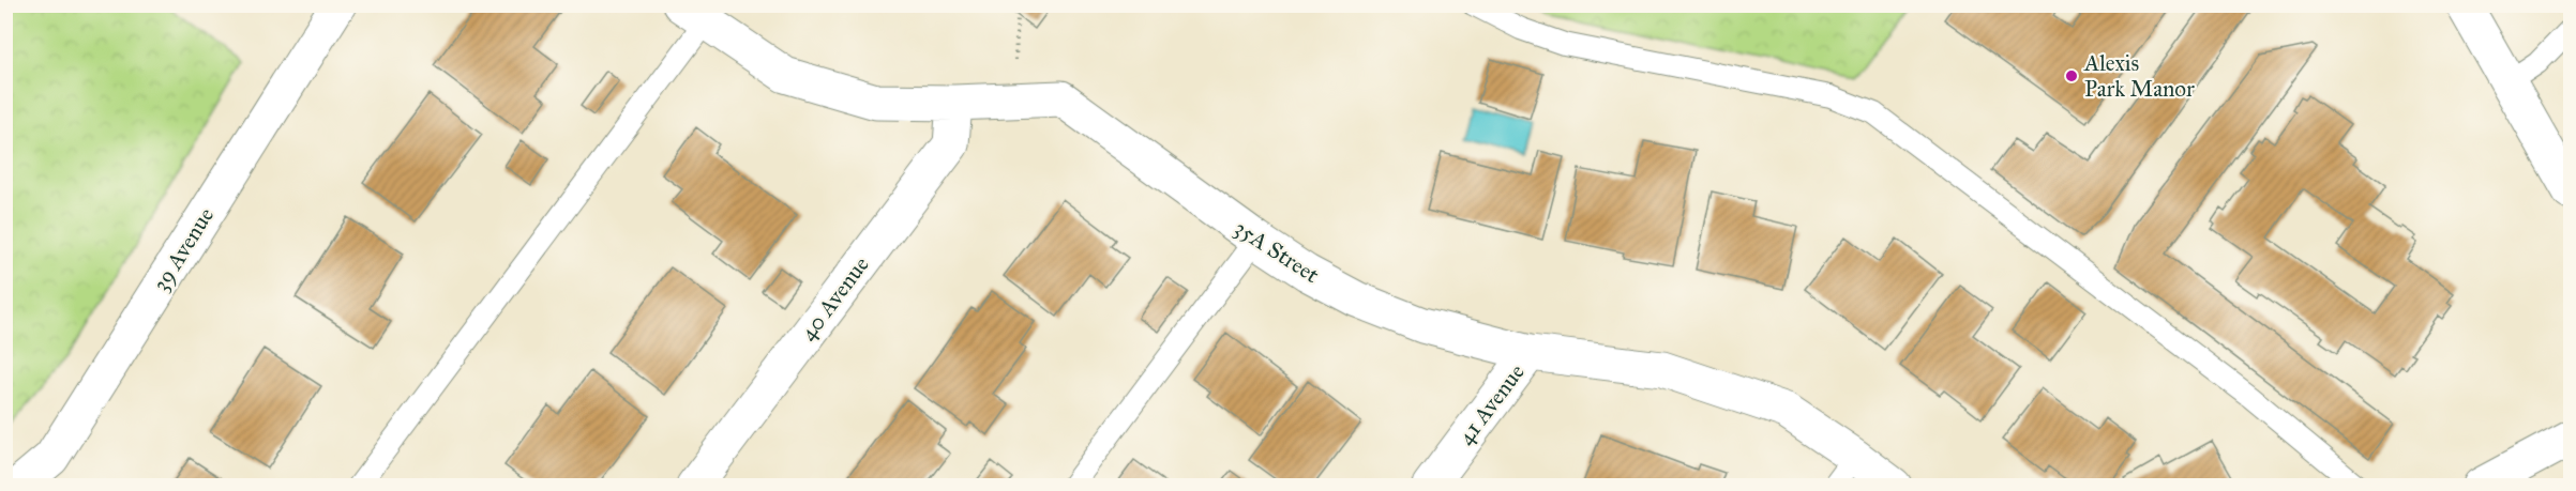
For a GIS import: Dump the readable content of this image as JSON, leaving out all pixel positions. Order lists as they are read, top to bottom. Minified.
{"streets":{"street":["39 Avenue","35A Street","40 Avenue","41 Avenue"]},"crossings":[["35A Street","40 Avenue"],["35A Street","41 Avenue"]],"places":["Alexis Park Manor"]}
